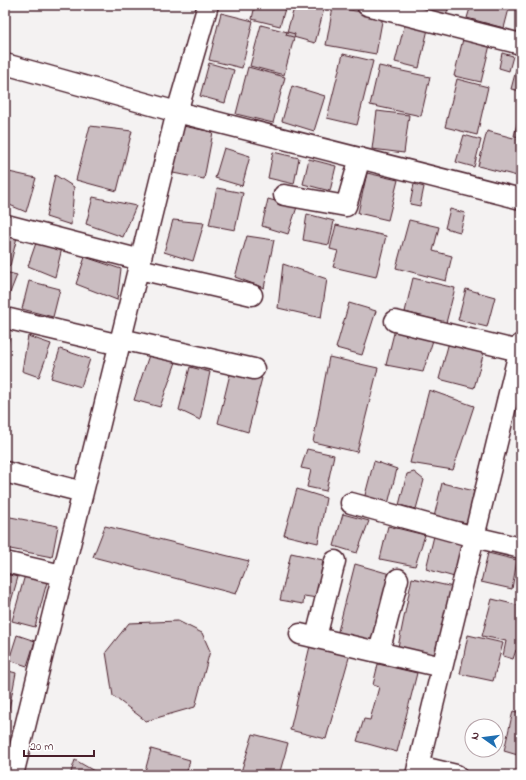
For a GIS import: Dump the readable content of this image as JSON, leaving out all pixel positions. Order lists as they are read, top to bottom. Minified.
{"scale_bar":"20 m","north":"left"}
